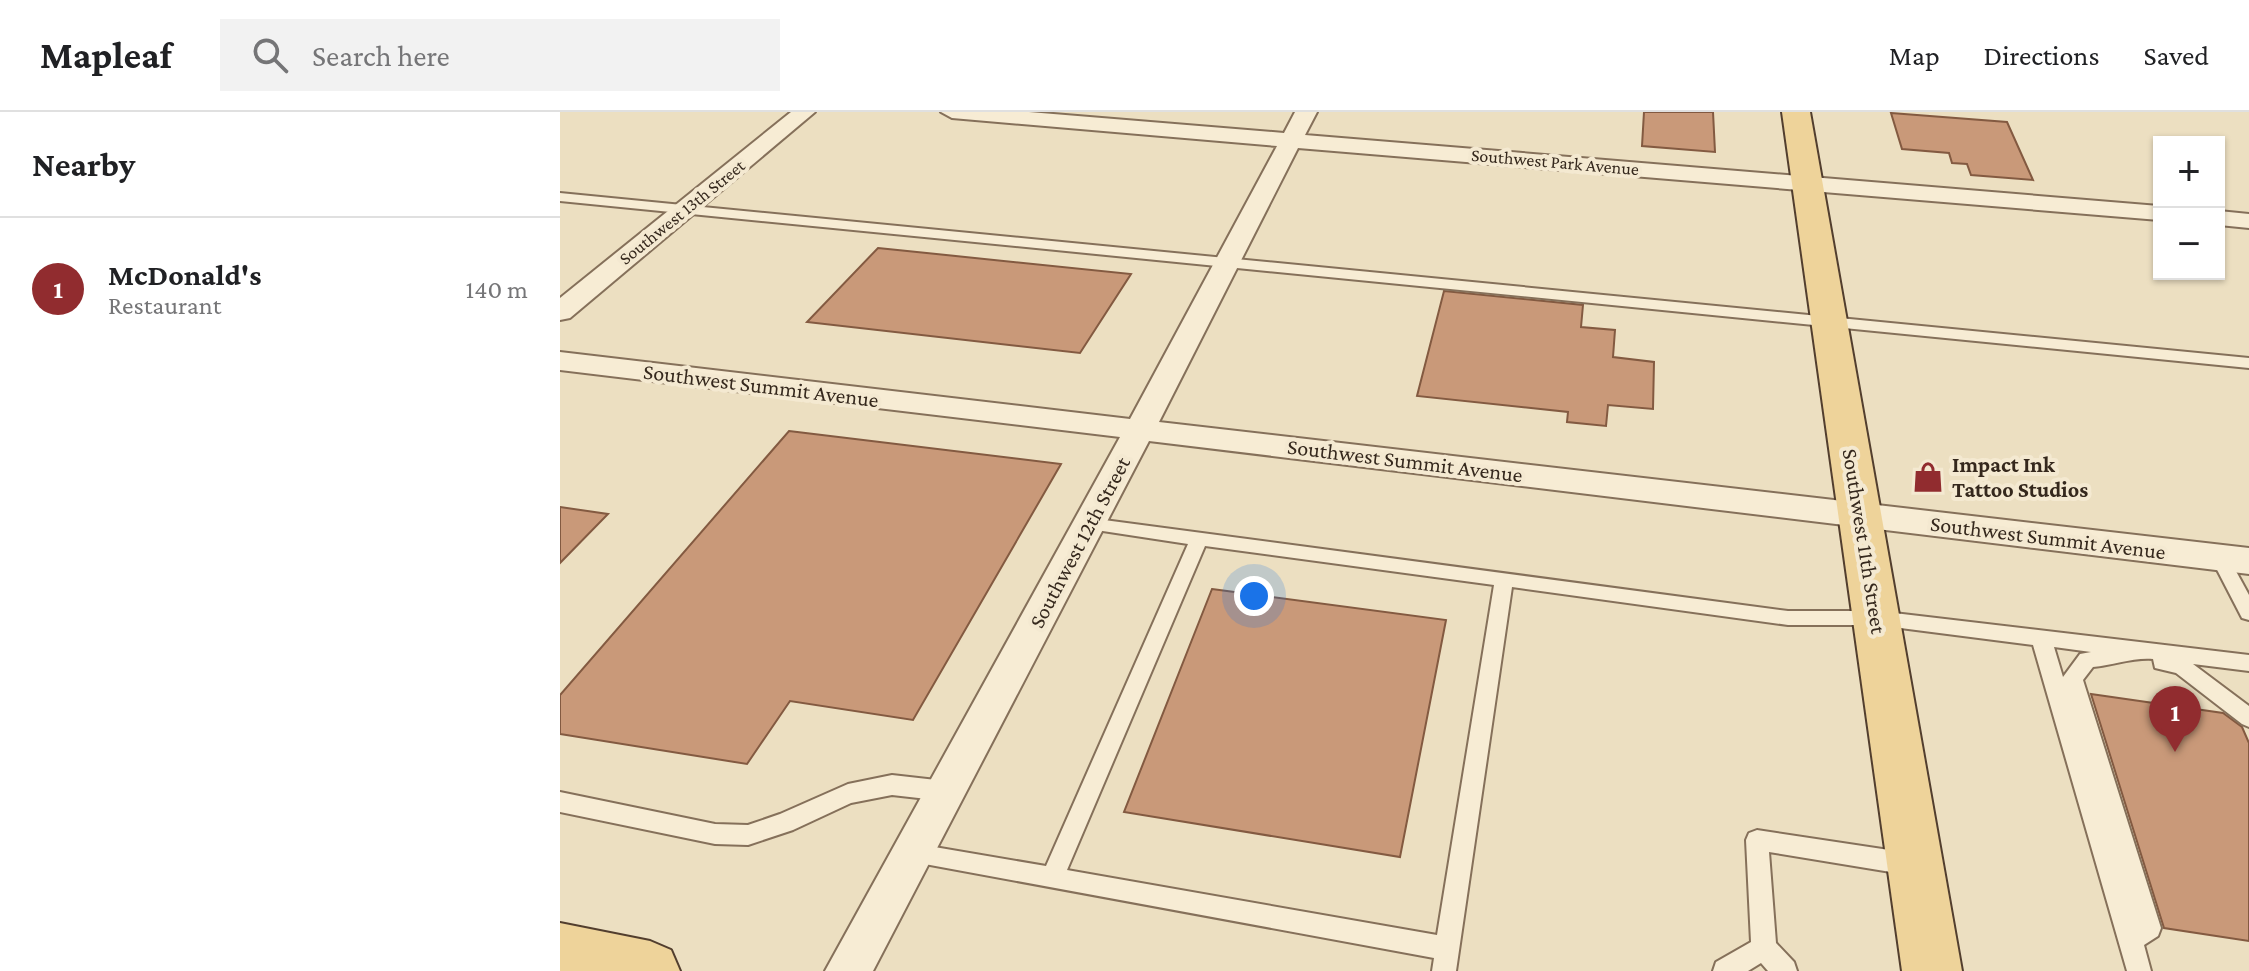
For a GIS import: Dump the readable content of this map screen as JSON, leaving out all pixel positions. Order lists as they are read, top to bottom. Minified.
{"streets":{"main road":["Southwest 11th Street"],"street":["Southwest Park Avenue","Southwest 13th Street","Southwest Summit Avenue","Southwest 12th Street"]},"crossings":[["Southwest Park Avenue","Southwest 11th Street"],["Southwest Park Avenue","Southwest 12th Street"],["Southwest Summit Avenue","Southwest 11th Street"],["Southwest Summit Avenue","Southwest 12th Street"]],"places":{"shop":["Impact Ink Tattoo Studios"]},"page":{"header":"Mapleaf","search":"Search here","nav":["Map","Directions","Saved"],"heading":"Nearby","map_buttons":["+","−"],"list":[{"mark":"1","name":"McDonald's","note":"Restaurant","value":"140 m"}],"pins":"1"}}
